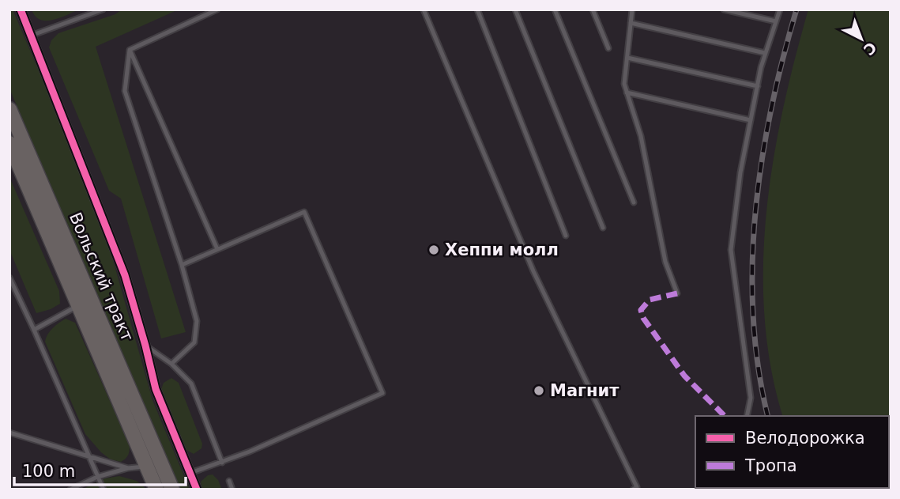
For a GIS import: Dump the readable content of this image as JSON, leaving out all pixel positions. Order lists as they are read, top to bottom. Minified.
{"streets":{"main road":["Вольский тракт"]},"places":["Хеппи молл","Магнит"],"legend":["Велодорожка","Тропа"],"scale_bar":"100 m","north":"bottom right"}
